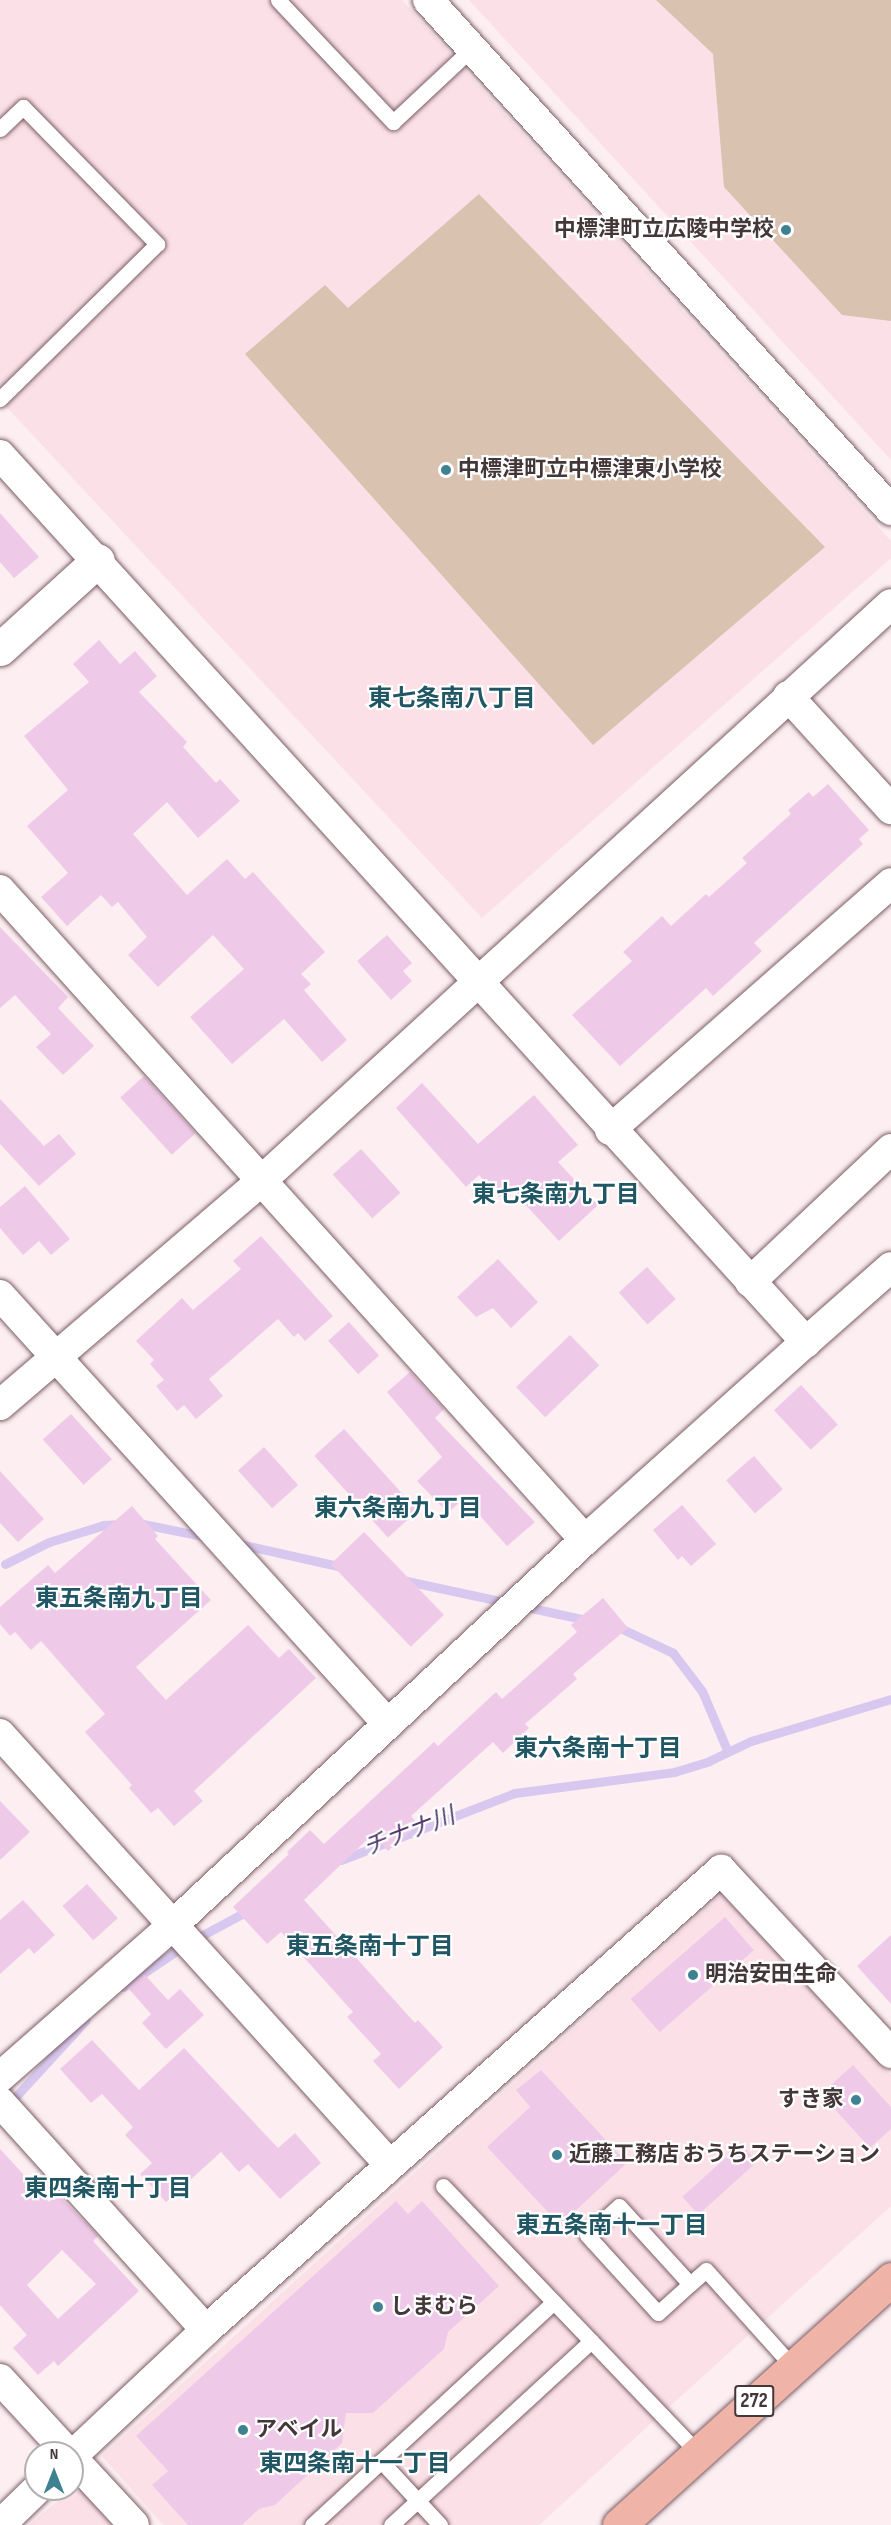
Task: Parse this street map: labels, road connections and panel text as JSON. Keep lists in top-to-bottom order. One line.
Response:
{"streets":{"highway":["272"]},"districts":["東七条南八丁目","東七条南九丁目","東六条南九丁目","東五条南九丁目","東六条南十丁目","東五条南十丁目","東四条南十丁目","東五条南十一丁目","東四条南十一丁目"],"water":["チナナ川"],"places":["中標津町立広陵中学校","中標津町立中標津東小学校","明治安田生命","すき家","近藤工務店 おうちステーション","しまむら","アベイル"],"north":"top"}
